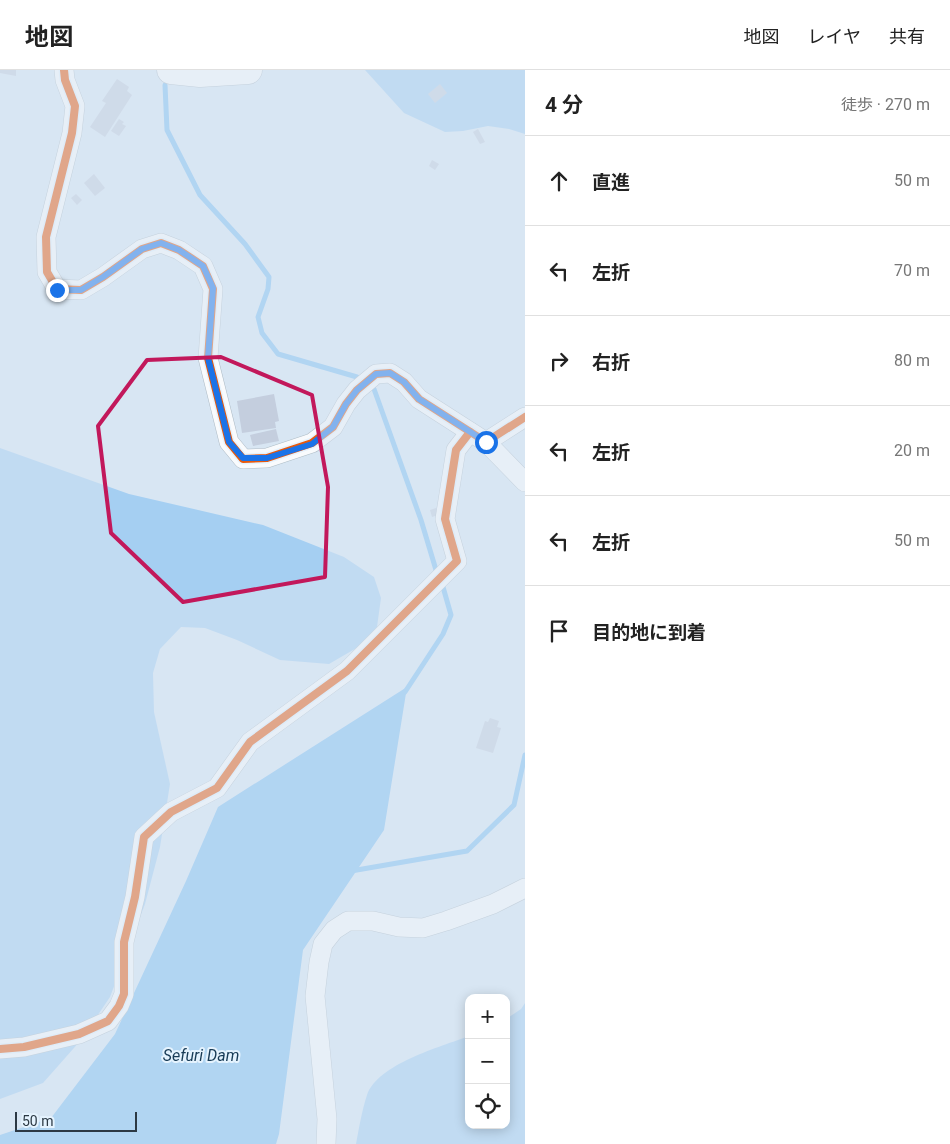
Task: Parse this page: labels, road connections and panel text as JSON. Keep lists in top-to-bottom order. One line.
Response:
{"water":["Sefuri Dam"],"scale_bar":"50 m","page":{"header":"地図","nav":["地図","レイヤ","共有"],"heading":["4 分","徒歩 · 270 m"],"list":[["直進","50 m"],["左折","70 m"],["右折","80 m"],["左折","20 m"],["左折","50 m"],"目的地に到着"],"map_buttons":["+","−"],"scale":"50 m"}}
